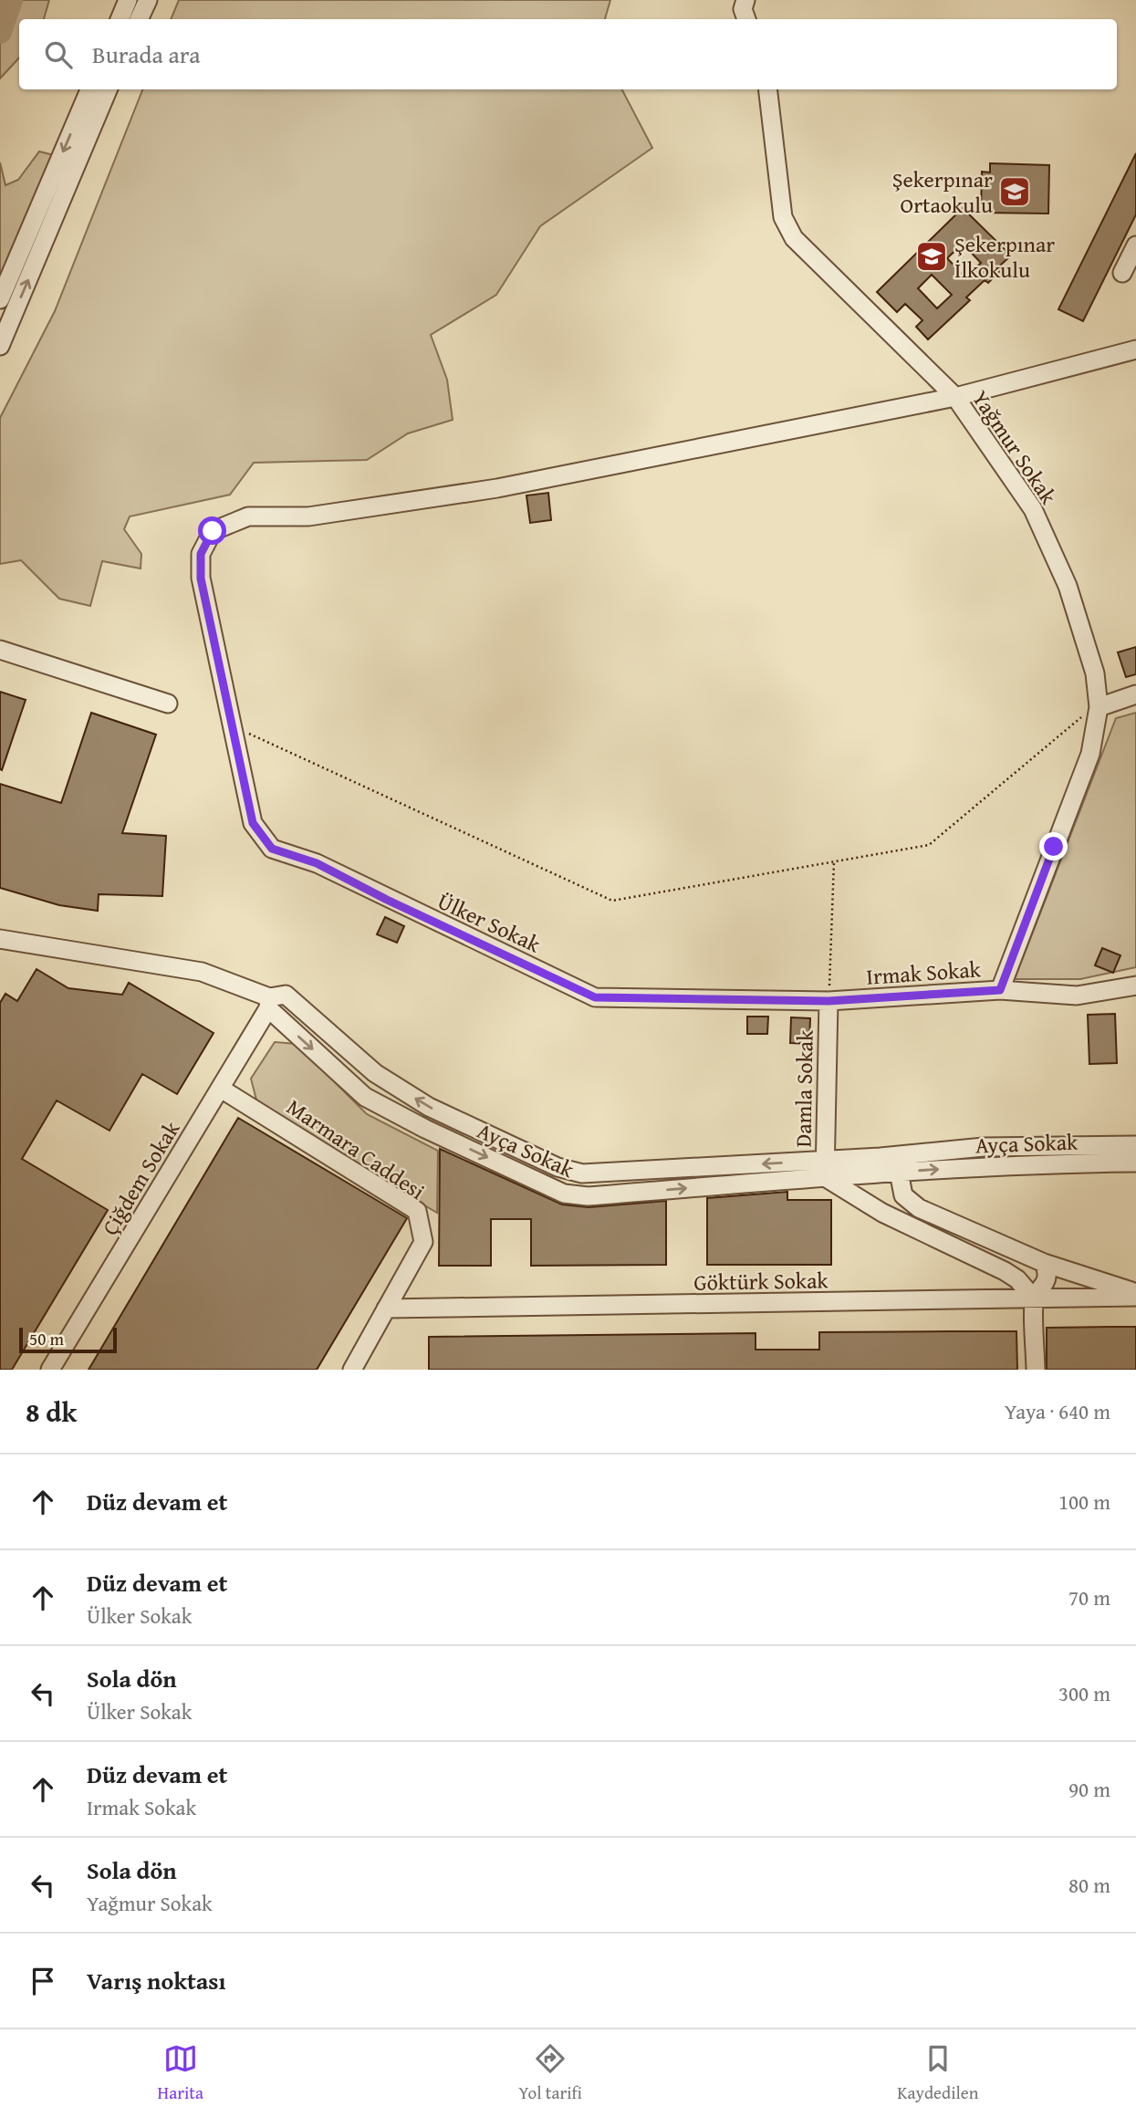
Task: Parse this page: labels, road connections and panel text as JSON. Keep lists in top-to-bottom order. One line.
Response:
{"streets":{"street":["Yağmur Sokak","Ülker Sokak","Irmak Sokak","Damla Sokak","Ayça Sokak","Marmara Caddesi","Çiğdem Sokak","Göktürk Sokak"]},"crossings":[["Yağmur Sokak","Ülker Sokak"],["Yağmur Sokak","Irmak Sokak"],["Ülker Sokak","Irmak Sokak"],["Ülker Sokak","Damla Sokak"],["Irmak Sokak","Damla Sokak"],["Damla Sokak","Ayça Sokak"],["Ayça Sokak","Çiğdem Sokak"],["Marmara Caddesi","Çiğdem Sokak"],["Marmara Caddesi","Göktürk Sokak"]],"places":{"school or university":["Şekerpınar Ortaokulu","Şekerpınar İlkokulu"]},"scale_bar":"50 m","page":{"search":"Burada ara","scale":"50 m","heading":["8 dk","Yaya · 640 m"],"list":[["Düz devam et","100 m"],["Düz devam et","Ülker Sokak","70 m"],["Sola dön","Ülker Sokak","300 m"],["Düz devam et","Irmak Sokak","90 m"],["Sola dön","Yağmur Sokak","80 m"],"Varış noktası"],"nav":["Harita","Yol tarifi","Kaydedilen"]}}
